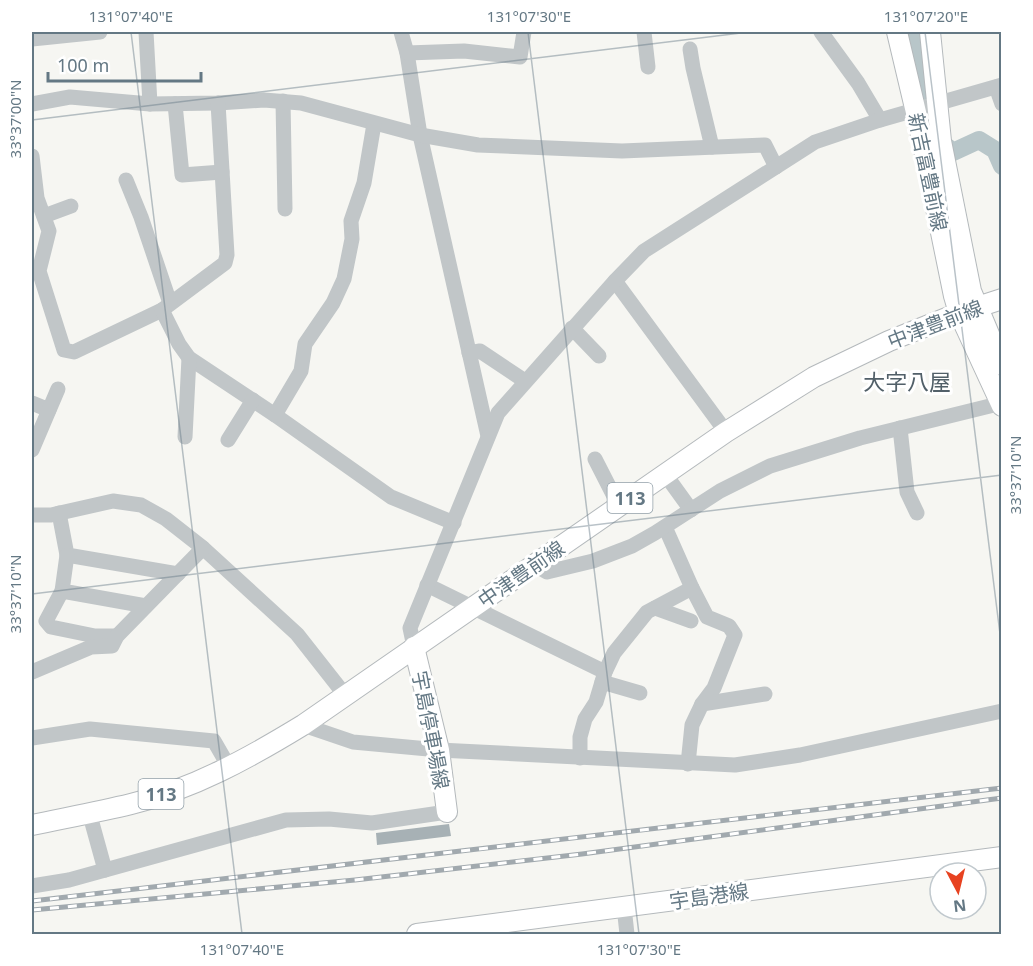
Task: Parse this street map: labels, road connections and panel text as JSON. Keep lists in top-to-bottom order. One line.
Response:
{"streets":{"main road":["新吉富豊前線","中津豊前線","113","宇島停車場線","宇島港線"]},"crossings":[["新吉富豊前線","中津豊前線"],["中津豊前線","宇島停車場線"]],"districts":["大字八屋"],"scale_bar":"100 m","north":"bottom","coordinates":["131°07'40\"E","131°07'30\"E","131°07'20\"E","33°37'00\"N","33°37'10\"N"]}
